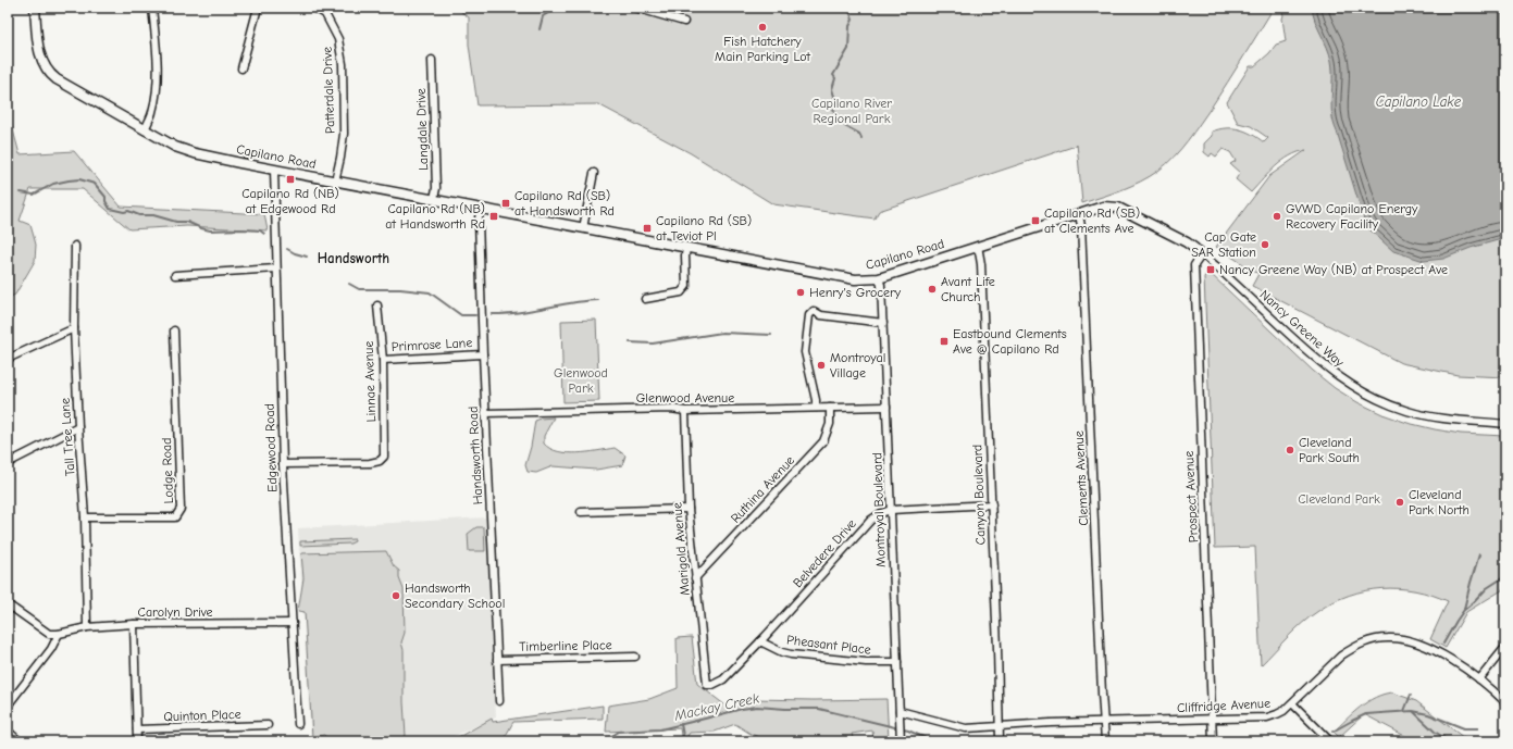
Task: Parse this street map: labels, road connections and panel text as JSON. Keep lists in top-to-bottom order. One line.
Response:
{"streets":{"main road":["Capilano Road"],"street":["Patterdale Drive","Langdale Drive","Nancy Greene Way","Primrose Lane","Linnae Avenue","Glenwood Avenue","Tall Tree Lane","Edgewood Road","Handsworth Road","Lodge Road","Clements Avenue","Ruthina Avenue","Canyon Boulevard","Prospect Avenue","Montroyal Boulevard","Marigold Avenue","Belvedere Drive","Carolyn Drive","Pheasant Place","Timberline Place","Cliffridge Avenue","Quinton Place"]},"crossings":[["Patterdale Drive","Capilano Road"],["Langdale Drive","Capilano Road"],["Capilano Road","Nancy Greene Way"],["Capilano Road","Edgewood Road"],["Capilano Road","Handsworth Road"],["Capilano Road","Clements Avenue"],["Capilano Road","Canyon Boulevard"],["Capilano Road","Prospect Avenue"],["Capilano Road","Montroyal Boulevard"],["Nancy Greene Way","Prospect Avenue"],["Primrose Lane","Linnae Avenue"],["Primrose Lane","Handsworth Road"],["Linnae Avenue","Edgewood Road"],["Glenwood Avenue","Handsworth Road"],["Glenwood Avenue","Ruthina Avenue"],["Glenwood Avenue","Montroyal Boulevard"],["Glenwood Avenue","Marigold Avenue"],["Tall Tree Lane","Lodge Road"],["Tall Tree Lane","Carolyn Drive"],["Edgewood Road","Carolyn Drive"],["Handsworth Road","Timberline Place"],["Clements Avenue","Cliffridge Avenue"],["Ruthina Avenue","Marigold Avenue"],["Canyon Boulevard","Belvedere Drive"],["Canyon Boulevard","Cliffridge Avenue"],["Prospect Avenue","Cliffridge Avenue"],["Montroyal Boulevard","Belvedere Drive"],["Montroyal Boulevard","Pheasant Place"],["Montroyal Boulevard","Cliffridge Avenue"],["Marigold Avenue","Belvedere Drive"],["Belvedere Drive","Pheasant Place"]],"districts":["Handsworth"],"water":["Capilano Lake","Mackay Creek"],"parks":["Capilano River Regional Park","Glenwood Park","Cleveland Park"],"places":{"other":["Fish Hatchery Main Parking Lot","GVWD Capilano Energy Recovery Facility","Cap Gate SAR Station","Avant Life Church","Henry's Grocery","Montroyal Village","Cleveland Park South","Cleveland Park North","Handsworth Secondary School"],"transit":["Capilano Rd (NB) at Edgewood Rd","Capilano Rd (SB) at Handsworth Rd","Capilano Rd (NB) at Handsworth Rd","Capilano Rd (SB) at Clements Ave","Capilano Rd (SB) at Teviot Pl","Nancy Greene Way (NB) at Prospect Ave","Eastbound Clements Ave @ Capilano Rd"]}}
